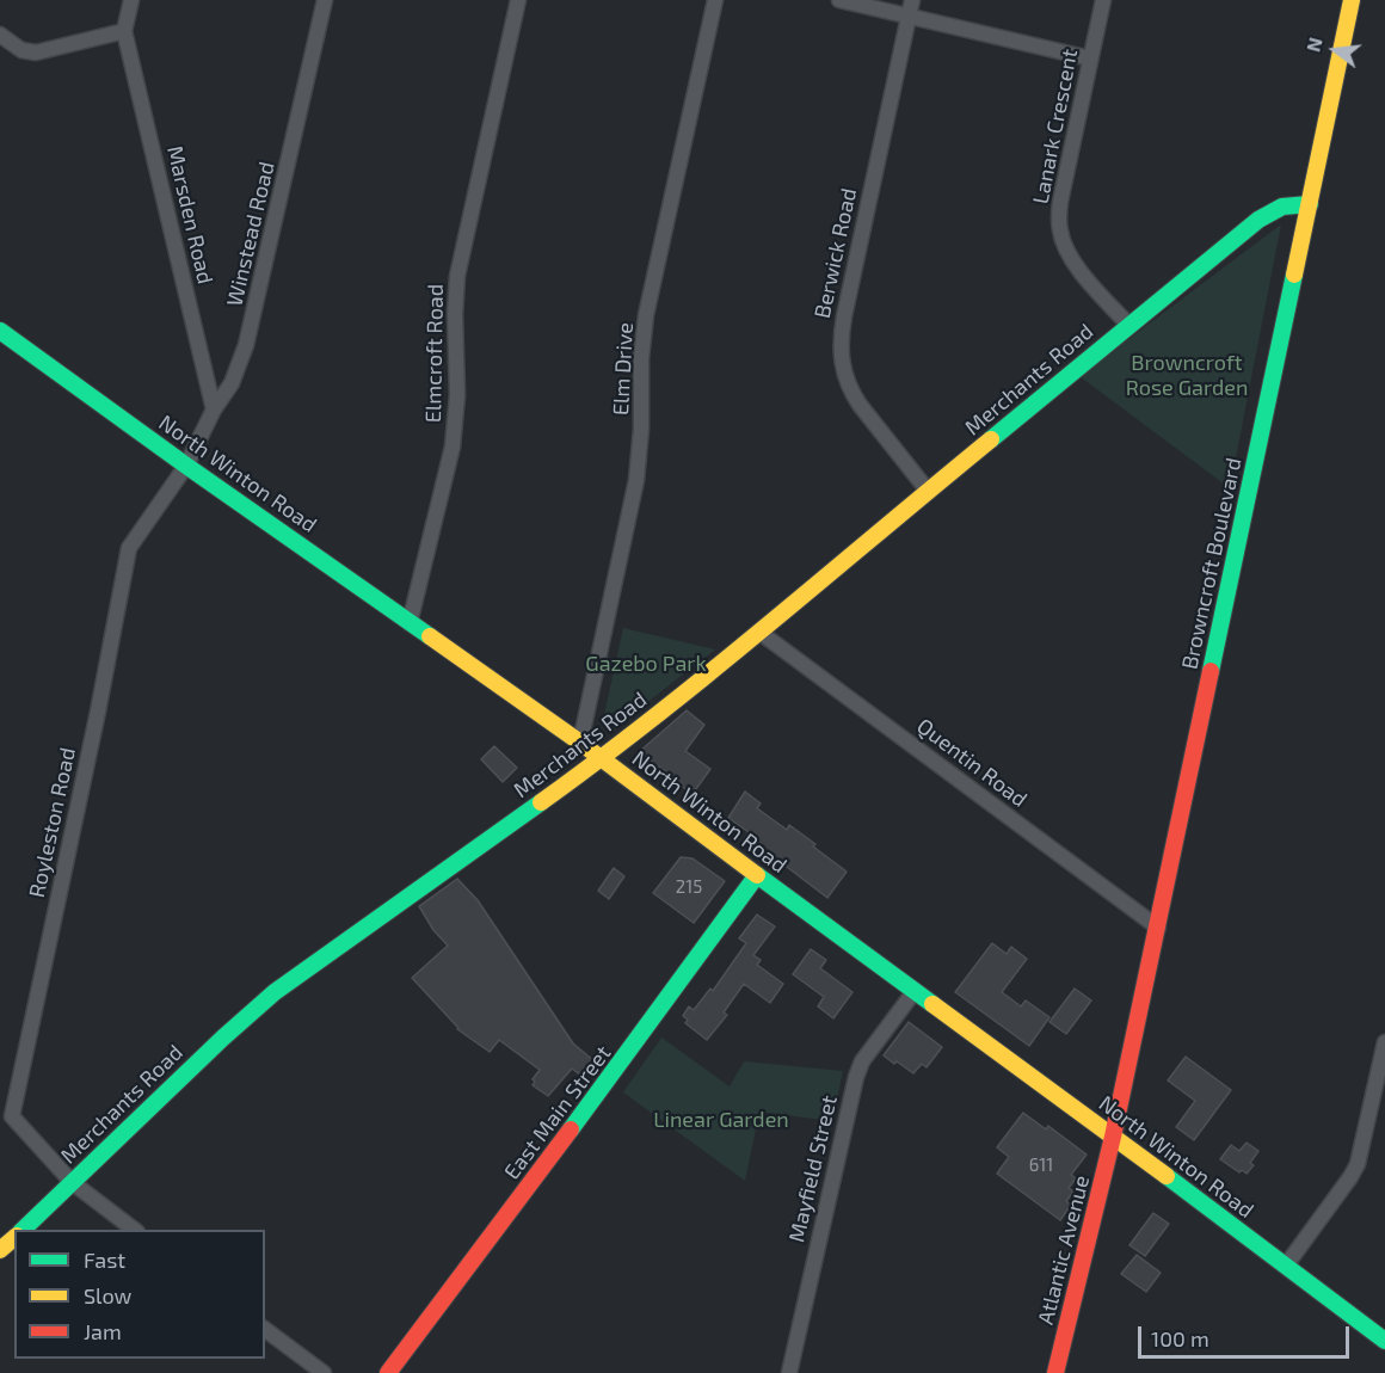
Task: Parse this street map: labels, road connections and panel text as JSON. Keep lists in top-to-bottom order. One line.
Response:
{"streets":{"main road":["Merchants Road","North Winton Road","Browncroft Boulevard","East Main Street","Atlantic Avenue"],"street":["Lanark Crescent","Marsden Road","Winstead Road","Berwick Road","Elmcroft Road","Elm Drive","Quentin Road","Royleston Road","Mayfield Street"]},"crossings":[["Lanark Crescent","Merchants Road"],["Marsden Road","Winstead Road"],["Winstead Road","North Winton Road"],["Winstead Road","Royleston Road"],["Berwick Road","Merchants Road"],["Elmcroft Road","North Winton Road"],["Elm Drive","North Winton Road"],["Merchants Road","North Winton Road"],["Merchants Road","Browncroft Boulevard"],["Merchants Road","Quentin Road"],["Merchants Road","Royleston Road"],["North Winton Road","Browncroft Boulevard"],["North Winton Road","Royleston Road"],["North Winton Road","East Main Street"],["North Winton Road","Mayfield Street"],["North Winton Road","Atlantic Avenue"],["Browncroft Boulevard","Quentin Road"],["Browncroft Boulevard","Atlantic Avenue"]],"parks":["Browncroft Rose Garden","Gazebo Park","Linear Garden"],"house_numbers":["215","611"],"legend":["Fast","Slow","Jam"],"scale_bar":"100 m","north":"left"}
